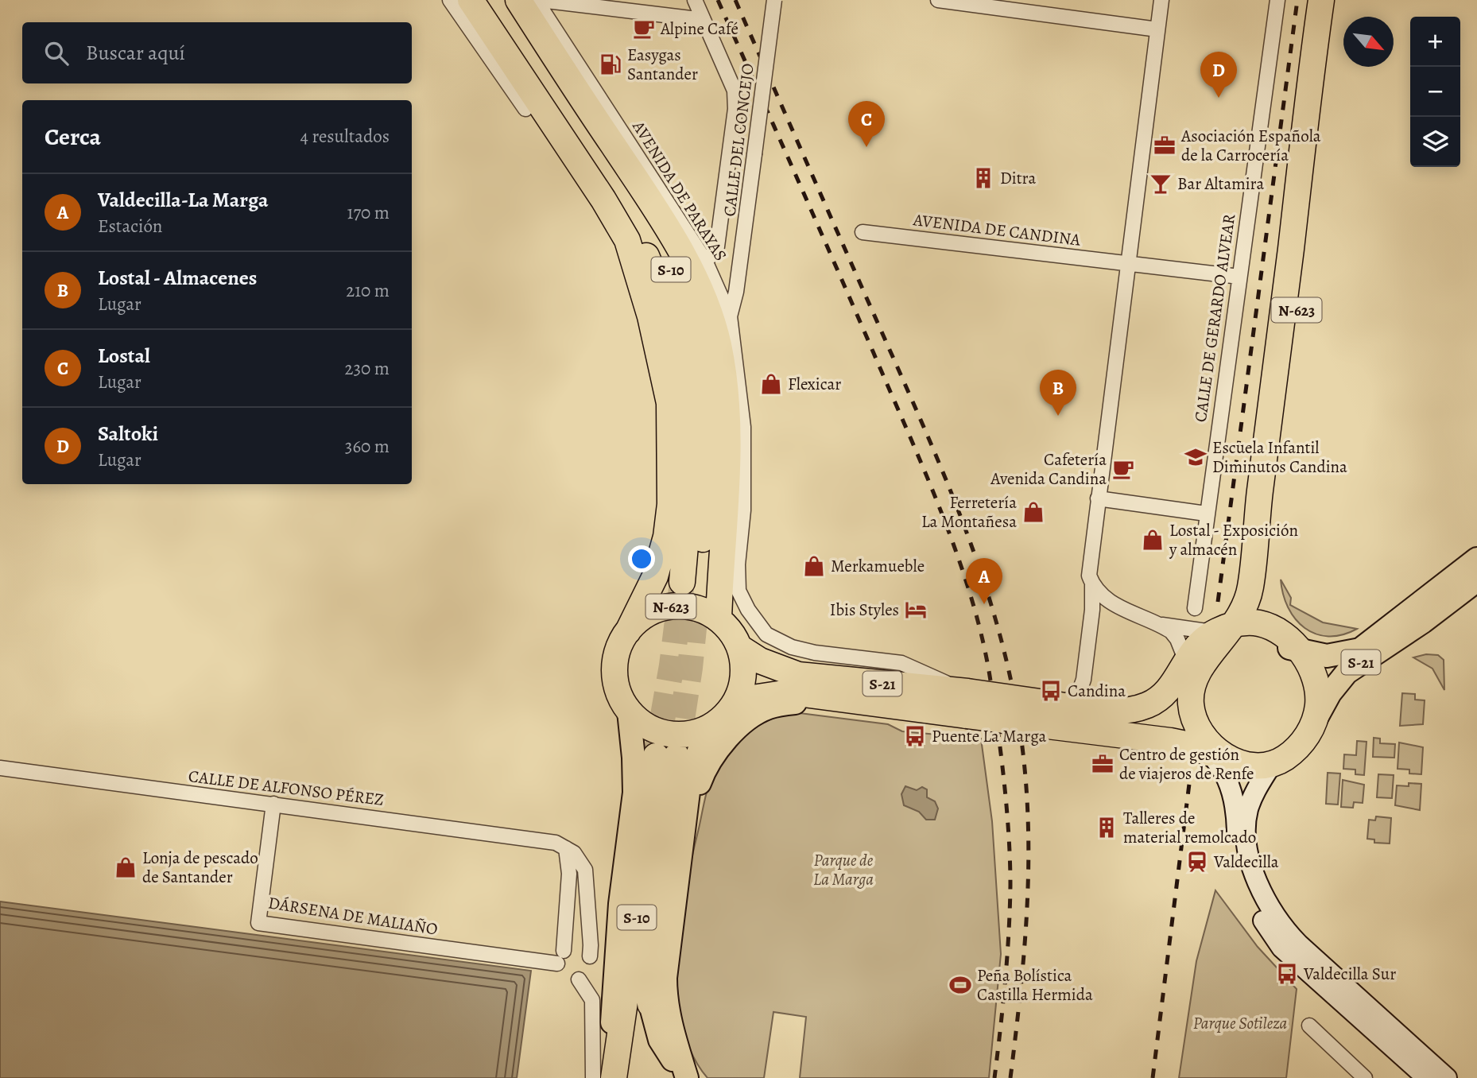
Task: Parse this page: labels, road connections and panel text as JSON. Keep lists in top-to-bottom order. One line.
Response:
{"streets":{"highway":["S-10","N-623","S-21"],"street":["CALLE DEL CONCEJO","AVENIDA DE PARAYAS","AVENIDA DE CANDINA","CALLE DE GERARDO ALVEAR","CALLE DE ALFONSO PÉREZ","DÁRSENA DE MALIAÑO"]},"crossings":[["CALLE DEL CONCEJO","AVENIDA DE PARAYAS"],["AVENIDA DE PARAYAS","S-21"],["AVENIDA DE CANDINA","CALLE DE GERARDO ALVEAR"],["N-623","S-21"],["CALLE DE ALFONSO PÉREZ","DÁRSENA DE MALIAÑO"]],"parks":["Parque de La Marga","Parque Sotileza"],"places":{"cafe":["Alpine Café","Cafetería Avenida Candina"],"fuel station":["Easygas Santander"],"office":["Asociación Española de la Carrocería","Centro de gestión de viajeros de Renfe"],"building":["Ditra","Talleres de material remolcado"],"bar":["Bar Altamira"],"shop":["Flexicar","Ferretería La Montañesa","Lostal - Exposición y almacén","Merkamueble","Lonja de pescado de Santander"],"school or university":["Escuela Infantil Diminutos Candina"],"hotel":["Ibis Styles"],"bus stop":["Candina","Puente La Marga","Valdecilla Sur"],"station":["Valdecilla"],"sports":["Peña Bolística Castilla Hermida"]},"north":"bottom right","page":{"map_buttons":["+","−"],"search":"Buscar aquí","pins":["D","C","B","A"],"heading":["Cerca","4 resultados"],"list":[{"mark":"A","name":"Valdecilla-La Marga","note":"Estación","value":"170 m"},{"mark":"B","name":"Lostal - Almacenes","note":"Lugar","value":"210 m"},{"mark":"C","name":"Lostal","note":"Lugar","value":"230 m"},{"mark":"D","name":"Saltoki","note":"Lugar","value":"360 m"}]}}
